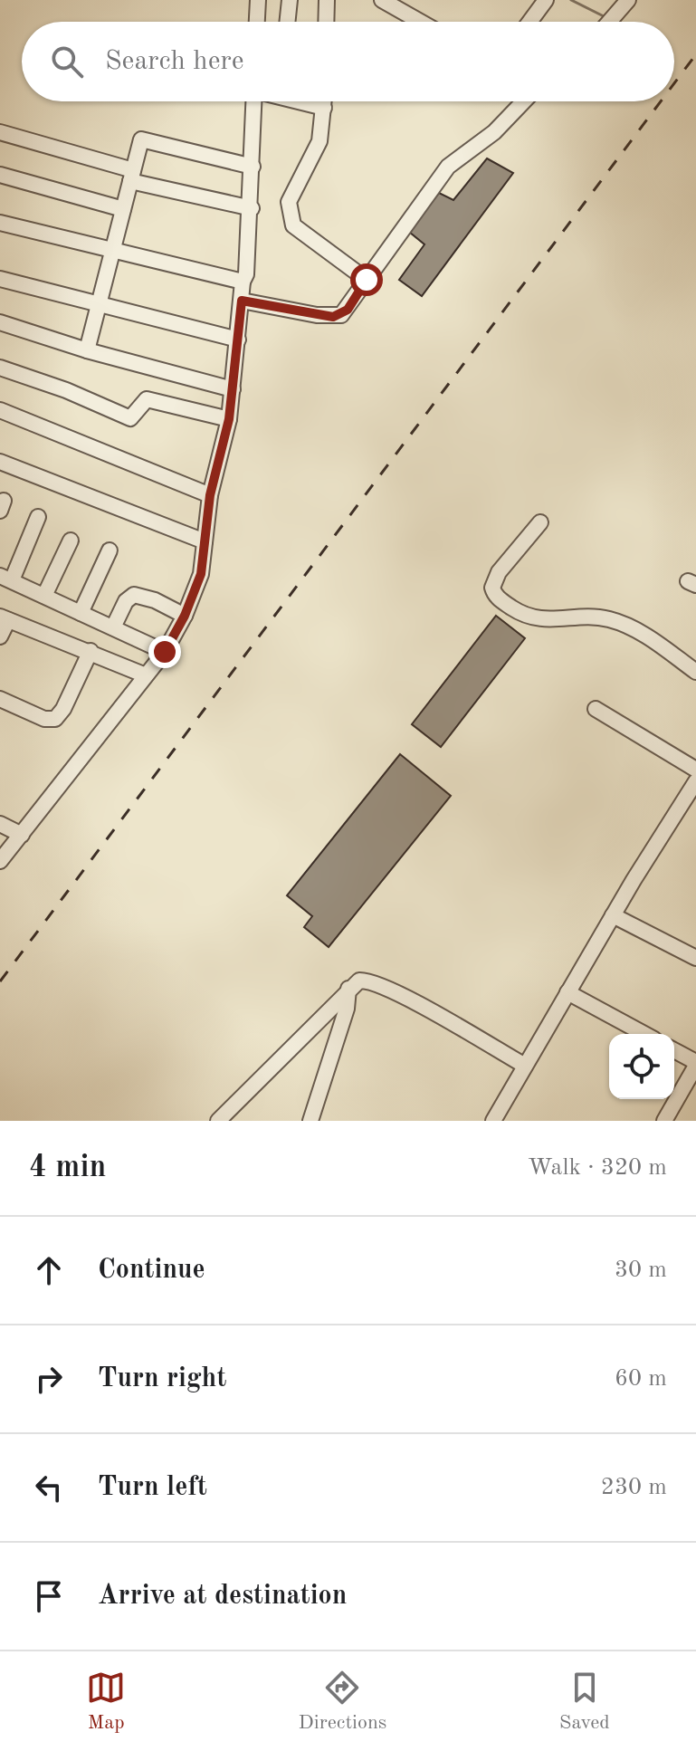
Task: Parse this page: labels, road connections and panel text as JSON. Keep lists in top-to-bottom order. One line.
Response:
{"page":{"search":"Search here","heading":["4 min","Walk · 320 m"],"list":[["Continue","30 m"],["Turn right","60 m"],["Turn left","230 m"],"Arrive at destination"],"nav":["Map","Directions","Saved"]}}
